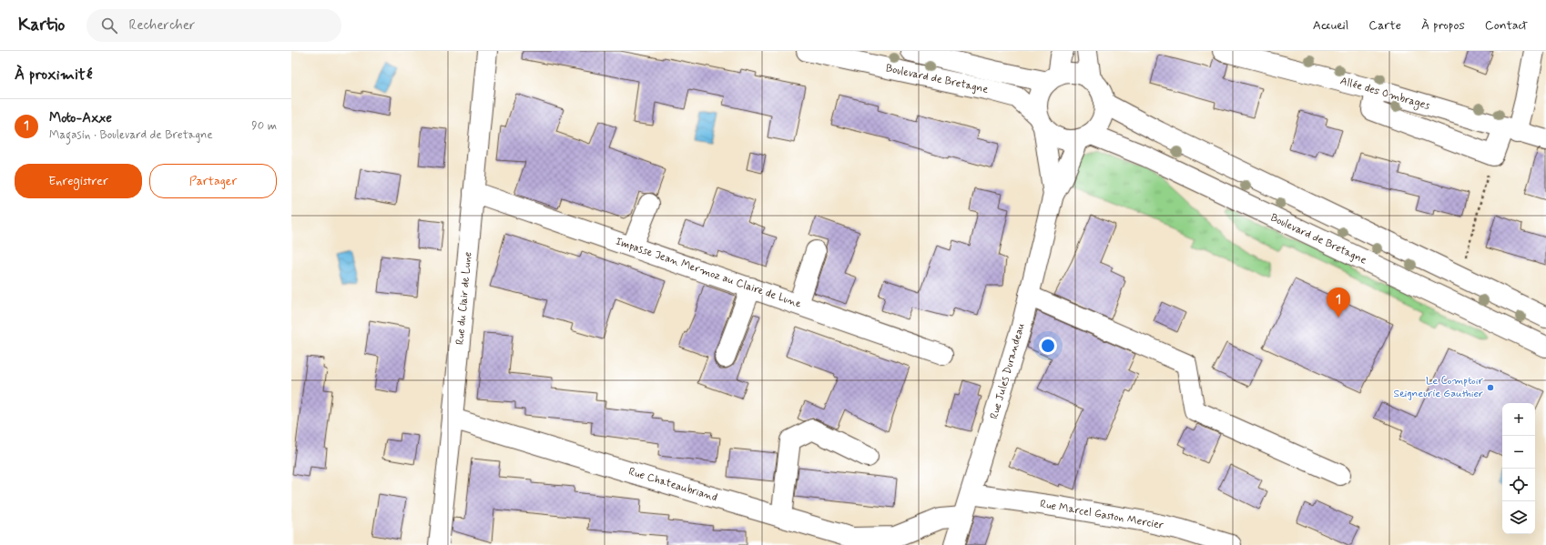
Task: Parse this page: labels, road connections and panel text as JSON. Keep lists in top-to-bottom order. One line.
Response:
{"streets":{"street":["Boulevard de Bretagne","Allée des Ombrages","Impasse Jean Mermoz au Claire de Lune","Rue du Clair de Lune","Rue Jules Durandeau","Rue Chateaubriand","Rue Marcel Gaston Mercier"]},"crossings":[["Boulevard de Bretagne","Rue Jules Durandeau"],["Impasse Jean Mermoz au Claire de Lune","Rue du Clair de Lune"],["Rue du Clair de Lune","Rue Chateaubriand"],["Rue Jules Durandeau","Rue Chateaubriand"],["Rue Jules Durandeau","Rue Marcel Gaston Mercier"]],"places":["Le Comptoir Seigneurie Gauthier"],"page":{"header":"Kartio","search":"Rechercher","nav":["Accueil","Carte","À propos","Contact"],"heading":"À proximité","list":[{"mark":"1","name":"Moto-Axxe","note":"Magasin · Boulevard de Bretagne","value":"90 m"}],"buttons":["Enregistrer","Partager"],"pins":"1","map_buttons":["+","−"]}}
